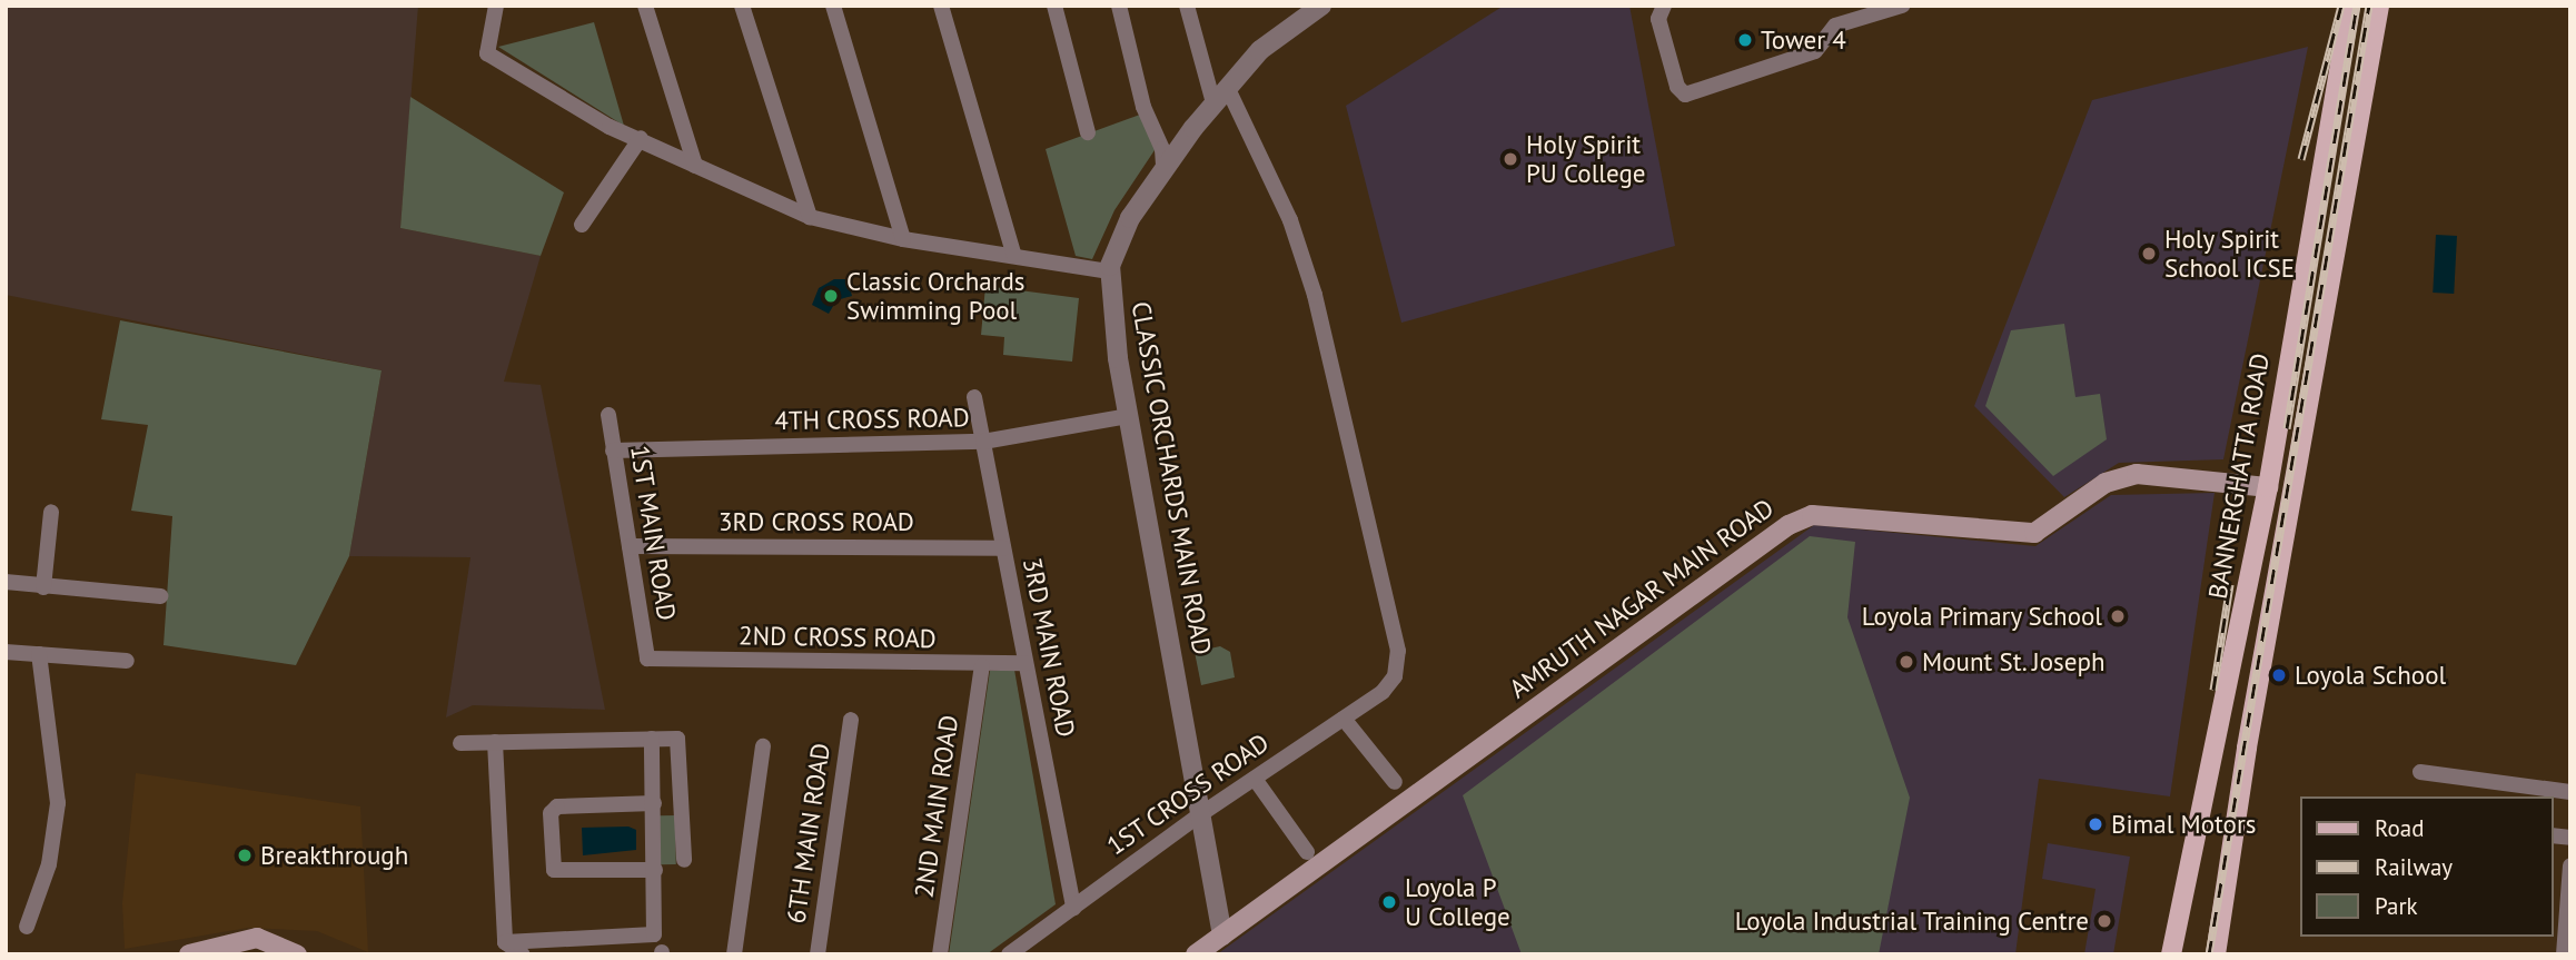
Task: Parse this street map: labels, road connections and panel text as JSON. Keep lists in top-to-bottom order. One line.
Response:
{"streets":{"main road":["BANNERGHATTA ROAD","AMRUTH NAGAR MAIN ROAD"],"street":["4TH CROSS ROAD","CLASSIC ORCHARDS MAIN ROAD","3RD CROSS ROAD","1ST MAIN ROAD","2ND CROSS ROAD","3RD MAIN ROAD","1ST CROSS ROAD","2ND MAIN ROAD","6TH MAIN ROAD"]},"crossings":[["4TH CROSS ROAD","CLASSIC ORCHARDS MAIN ROAD"],["4TH CROSS ROAD","1ST MAIN ROAD"],["4TH CROSS ROAD","3RD MAIN ROAD"],["BANNERGHATTA ROAD","AMRUTH NAGAR MAIN ROAD"],["CLASSIC ORCHARDS MAIN ROAD","AMRUTH NAGAR MAIN ROAD"],["CLASSIC ORCHARDS MAIN ROAD","1ST CROSS ROAD"],["3RD CROSS ROAD","1ST MAIN ROAD"],["3RD CROSS ROAD","3RD MAIN ROAD"],["1ST MAIN ROAD","2ND CROSS ROAD"],["2ND CROSS ROAD","3RD MAIN ROAD"],["2ND CROSS ROAD","2ND MAIN ROAD"],["3RD MAIN ROAD","1ST CROSS ROAD"]],"places":["Tower 4","Holy Spirit PU College","Holy Spirit School ICSE","Classic Orchards Swimming Pool","Loyola Primary School","Mount St. Joseph","Loyola School","Bimal Motors","Breakthrough","Loyola P U College","Loyola Industrial Training Centre"],"legend":["Road","Railway","Park"]}
